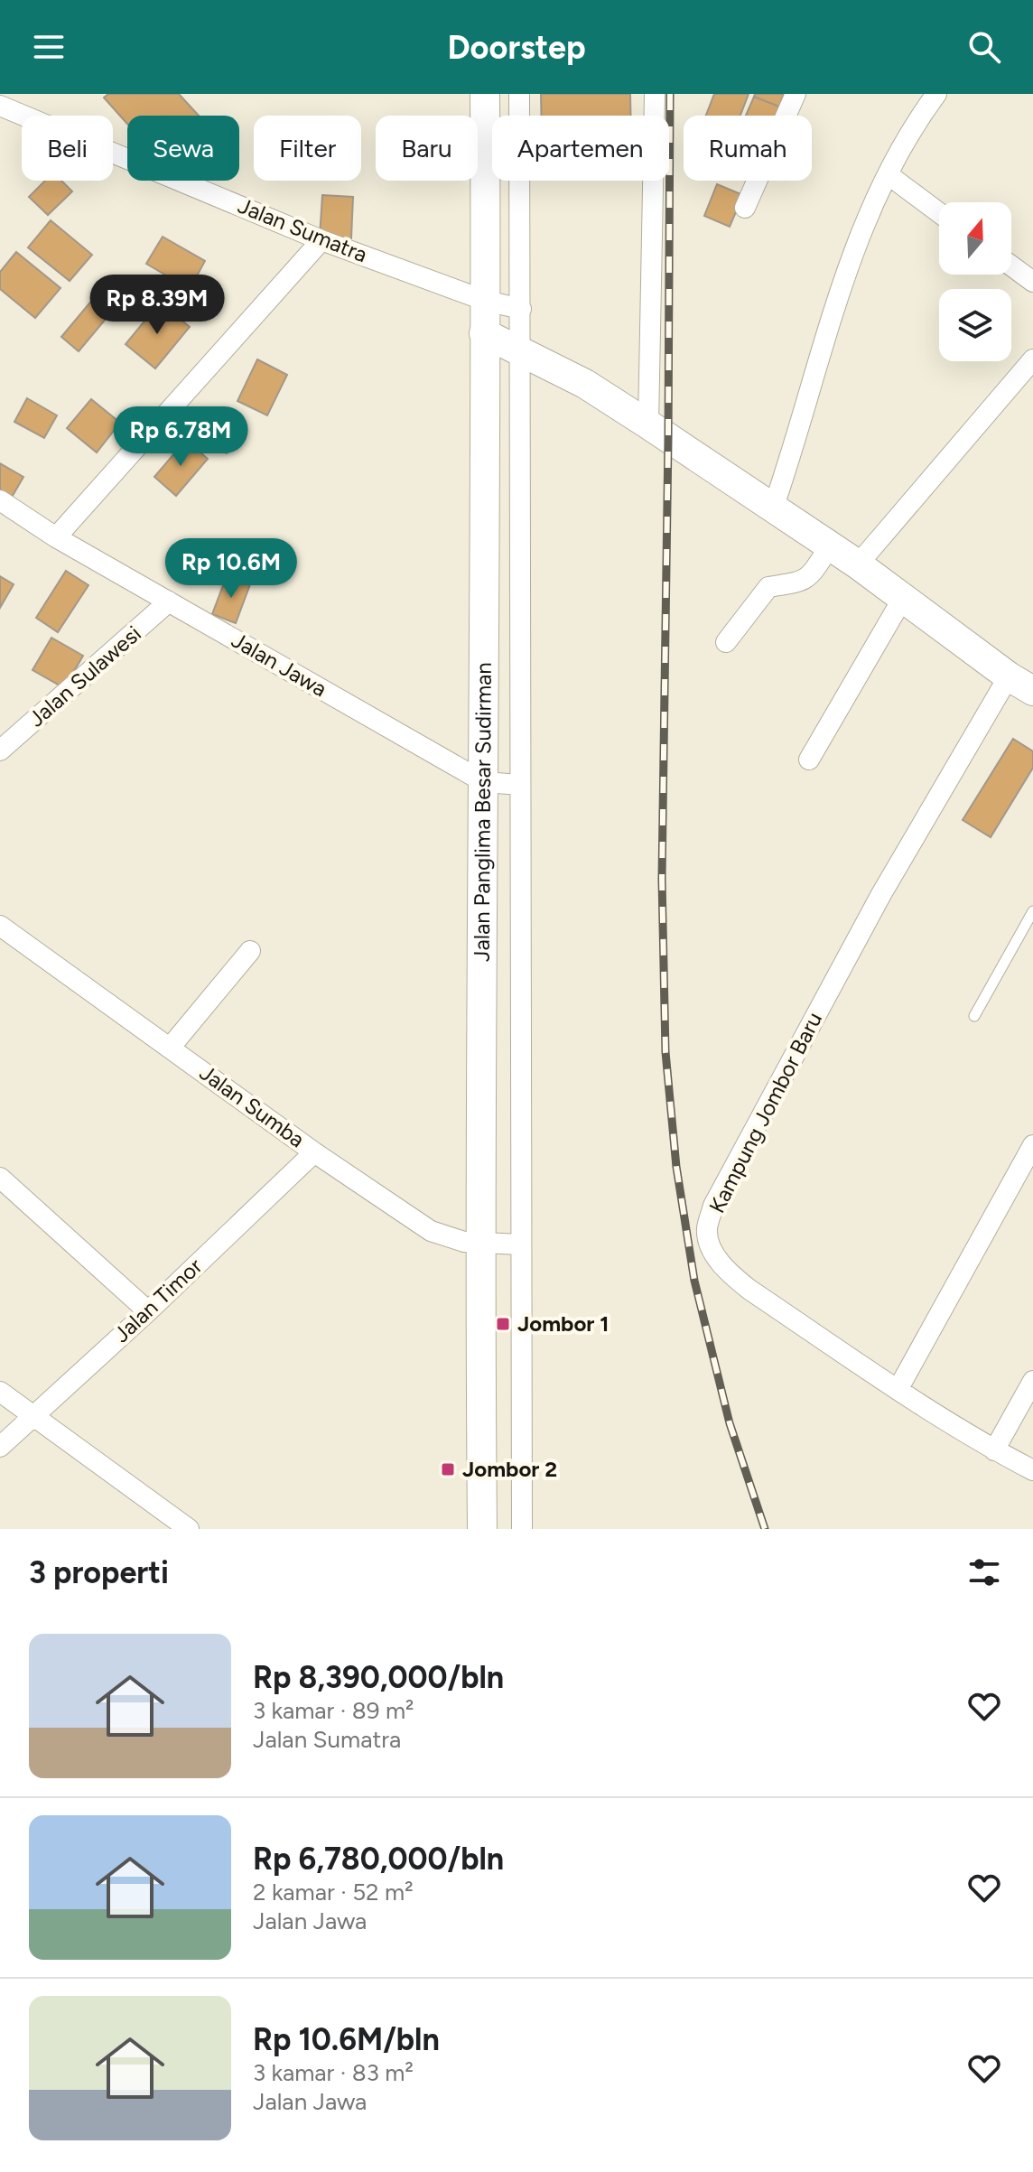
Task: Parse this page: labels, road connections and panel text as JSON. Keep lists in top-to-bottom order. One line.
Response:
{"streets":{"main road":["Jalan Panglima Besar Sudirman"],"street":["Jalan Sumatra","Jalan Jawa","Jalan Sulawesi","Jalan Sumba","Kampung Jombor Baru","Jalan Timor"]},"crossings":[["Jalan Sumatra","Jalan Panglima Besar Sudirman"],["Jalan Jawa","Jalan Sulawesi"],["Jalan Jawa","Jalan Panglima Besar Sudirman"],["Jalan Panglima Besar Sudirman","Jalan Sumba"],["Jalan Sumba","Jalan Timor"]],"places":{"transit":["Jombor 1","Jombor 2"]},"north":"top","page":{"header":"Doorstep","chip":["Beli","Sewa","Filter","Baru","Apartemen","Rumah"],"price":["Rp 8.39M","Rp 6.78M","Rp 10.6M"],"heading":"3 properti","list":[{"name":"Rp 8,390,000/bln","note":"3 kamar · 89 m² · Jalan Sumatra"},{"name":"Rp 6,780,000/bln","note":"2 kamar · 52 m² · Jalan Jawa"},{"name":"Rp 10.6M/bln","note":"3 kamar · 83 m² · Jalan Jawa"}]}}
